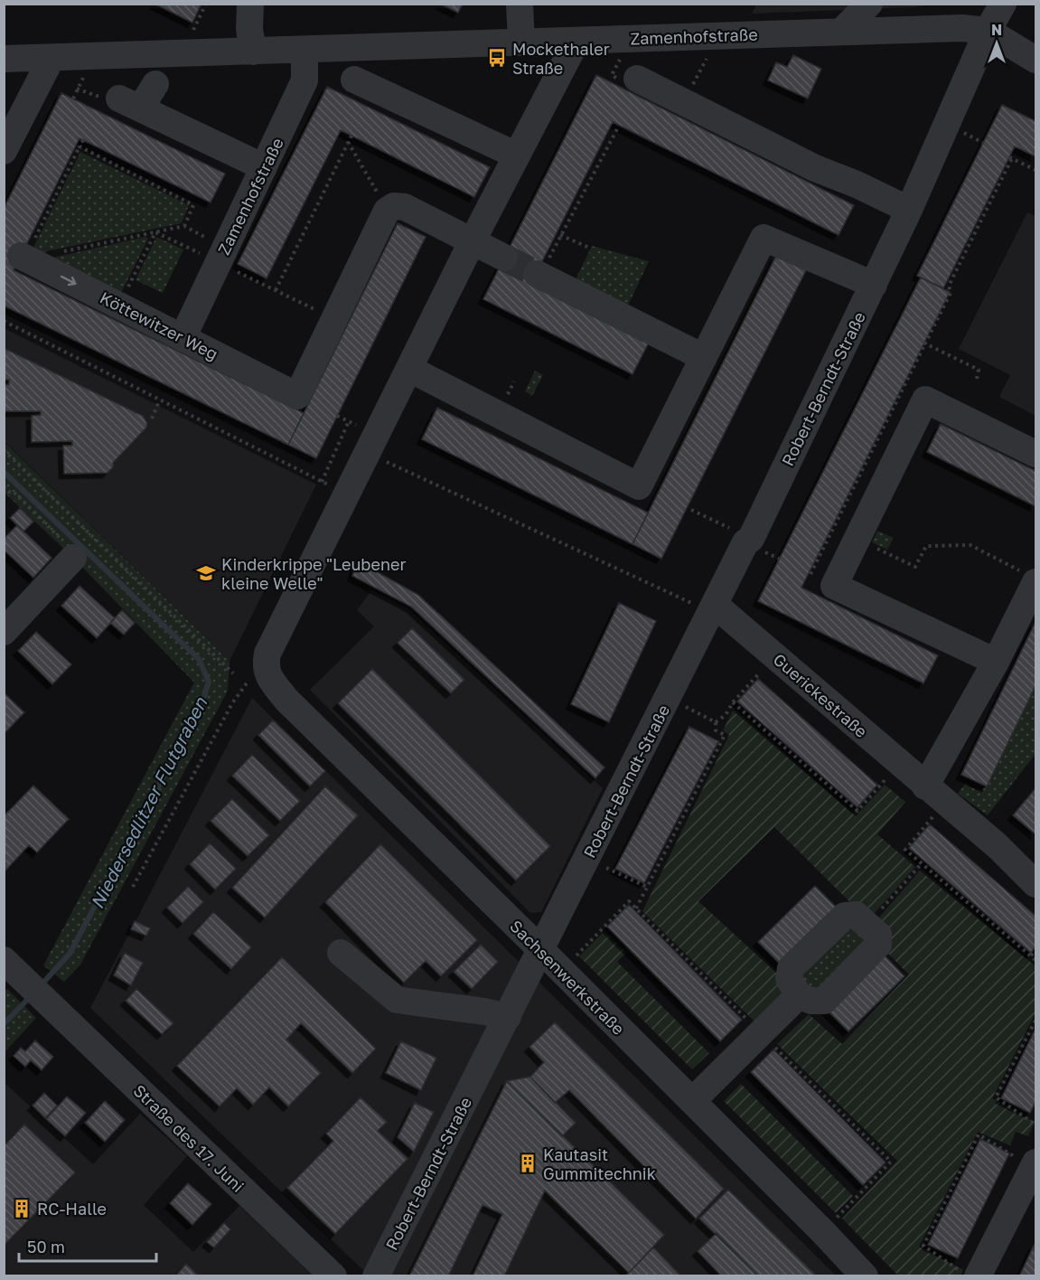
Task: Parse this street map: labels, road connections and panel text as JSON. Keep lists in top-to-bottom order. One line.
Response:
{"streets":{"street":["Zamenhofstraße","Köttewitzer Weg","Robert-Berndt-Straße","Guerickestraße","Sachsenwerkstraße","Straße des 17. Juni"]},"crossings":[["Zamenhofstraße","Köttewitzer Weg"],["Zamenhofstraße","Robert-Berndt-Straße"],["Robert-Berndt-Straße","Guerickestraße"],["Robert-Berndt-Straße","Sachsenwerkstraße"]],"water":["Niedersedlitzer Flutgraben"],"places":{"bus stop":["Mockethaler Straße"],"school or university":["Kinderkrippe \"Leubener kleine Welle\""],"building":["Kautasit Gummitechnik","RC-Halle"]},"scale_bar":"50 m","north":"top"}
